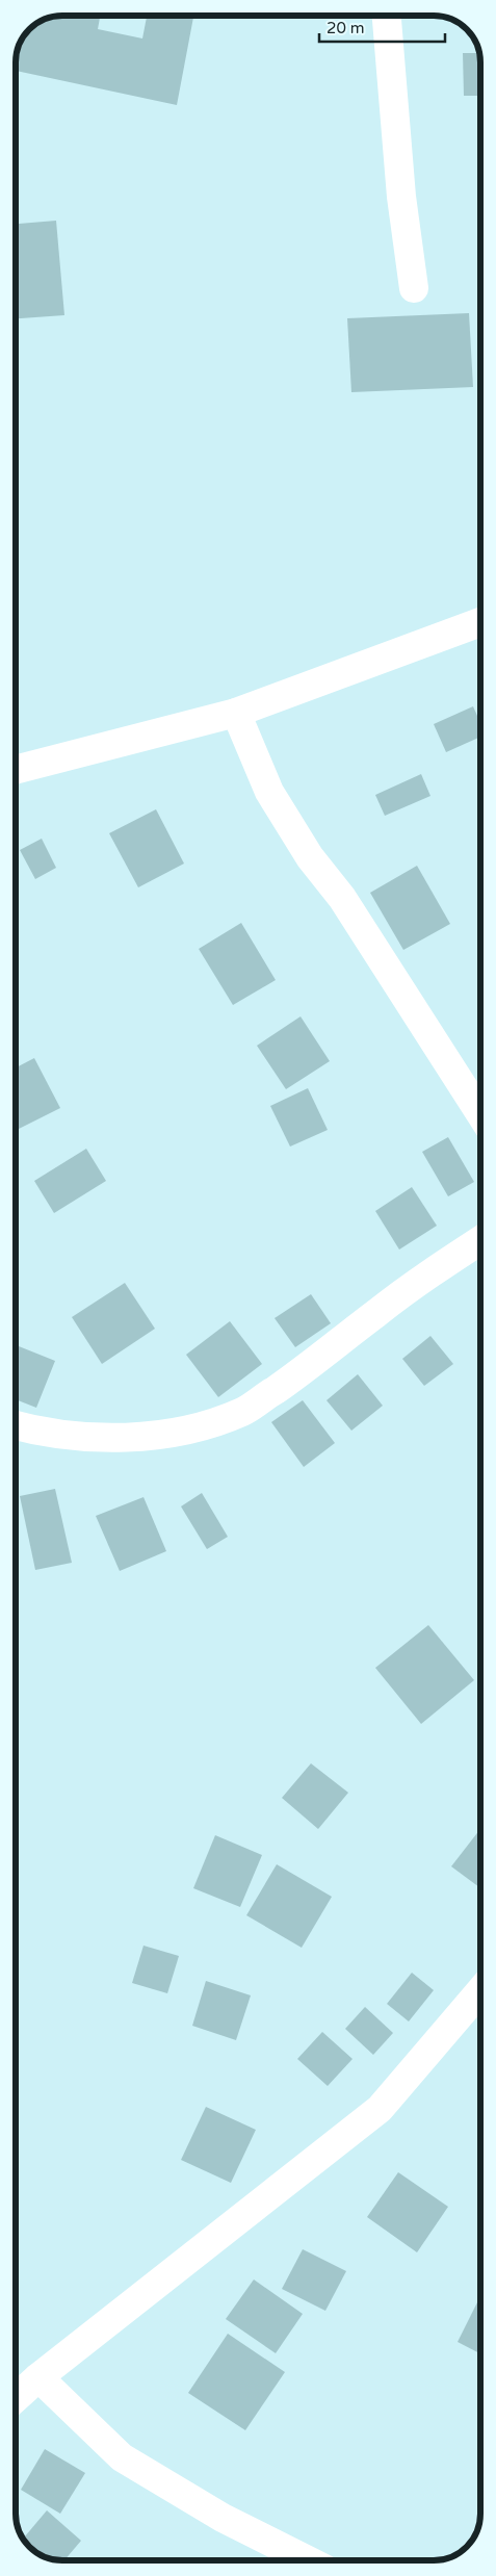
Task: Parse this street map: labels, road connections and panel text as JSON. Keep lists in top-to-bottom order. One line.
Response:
{"scale_bar":"20 m"}
